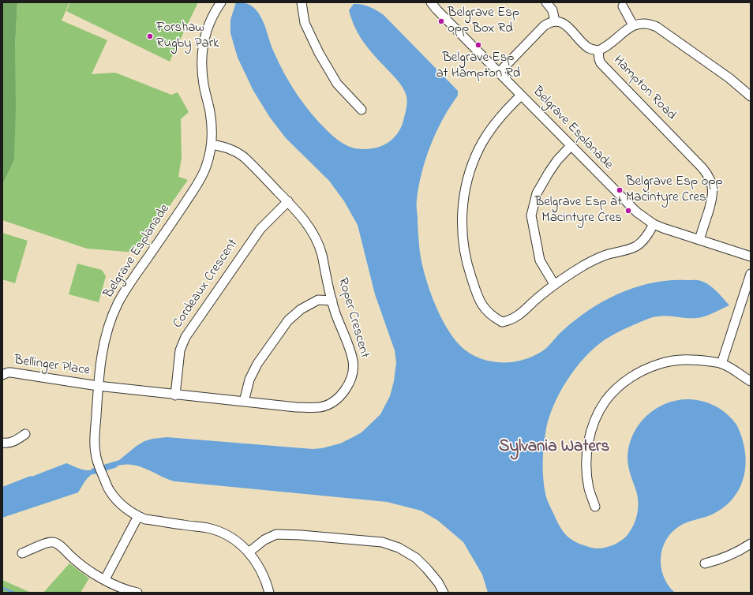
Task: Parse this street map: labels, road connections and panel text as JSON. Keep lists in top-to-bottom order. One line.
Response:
{"streets":{"street":["Hampton Road","Belgrave Esplanade","Cordeaux Crescent","Roper Crescent","Bellinger Place"]},"crossings":[["Hampton Road","Belgrave Esplanade"],["Belgrave Esplanade","Roper Crescent"],["Belgrave Esplanade","Bellinger Place"],["Cordeaux Crescent","Roper Crescent"],["Roper Crescent","Bellinger Place"]],"districts":["Sylvania Waters"],"places":["Belgrave Esp opp Box Rd","Forshaw Rugby Park","Belgrave Esp at Hampton Rd","Belgrave Esp opp Macintyre Cres","Belgrave Esp at Macintyre Cres"]}
